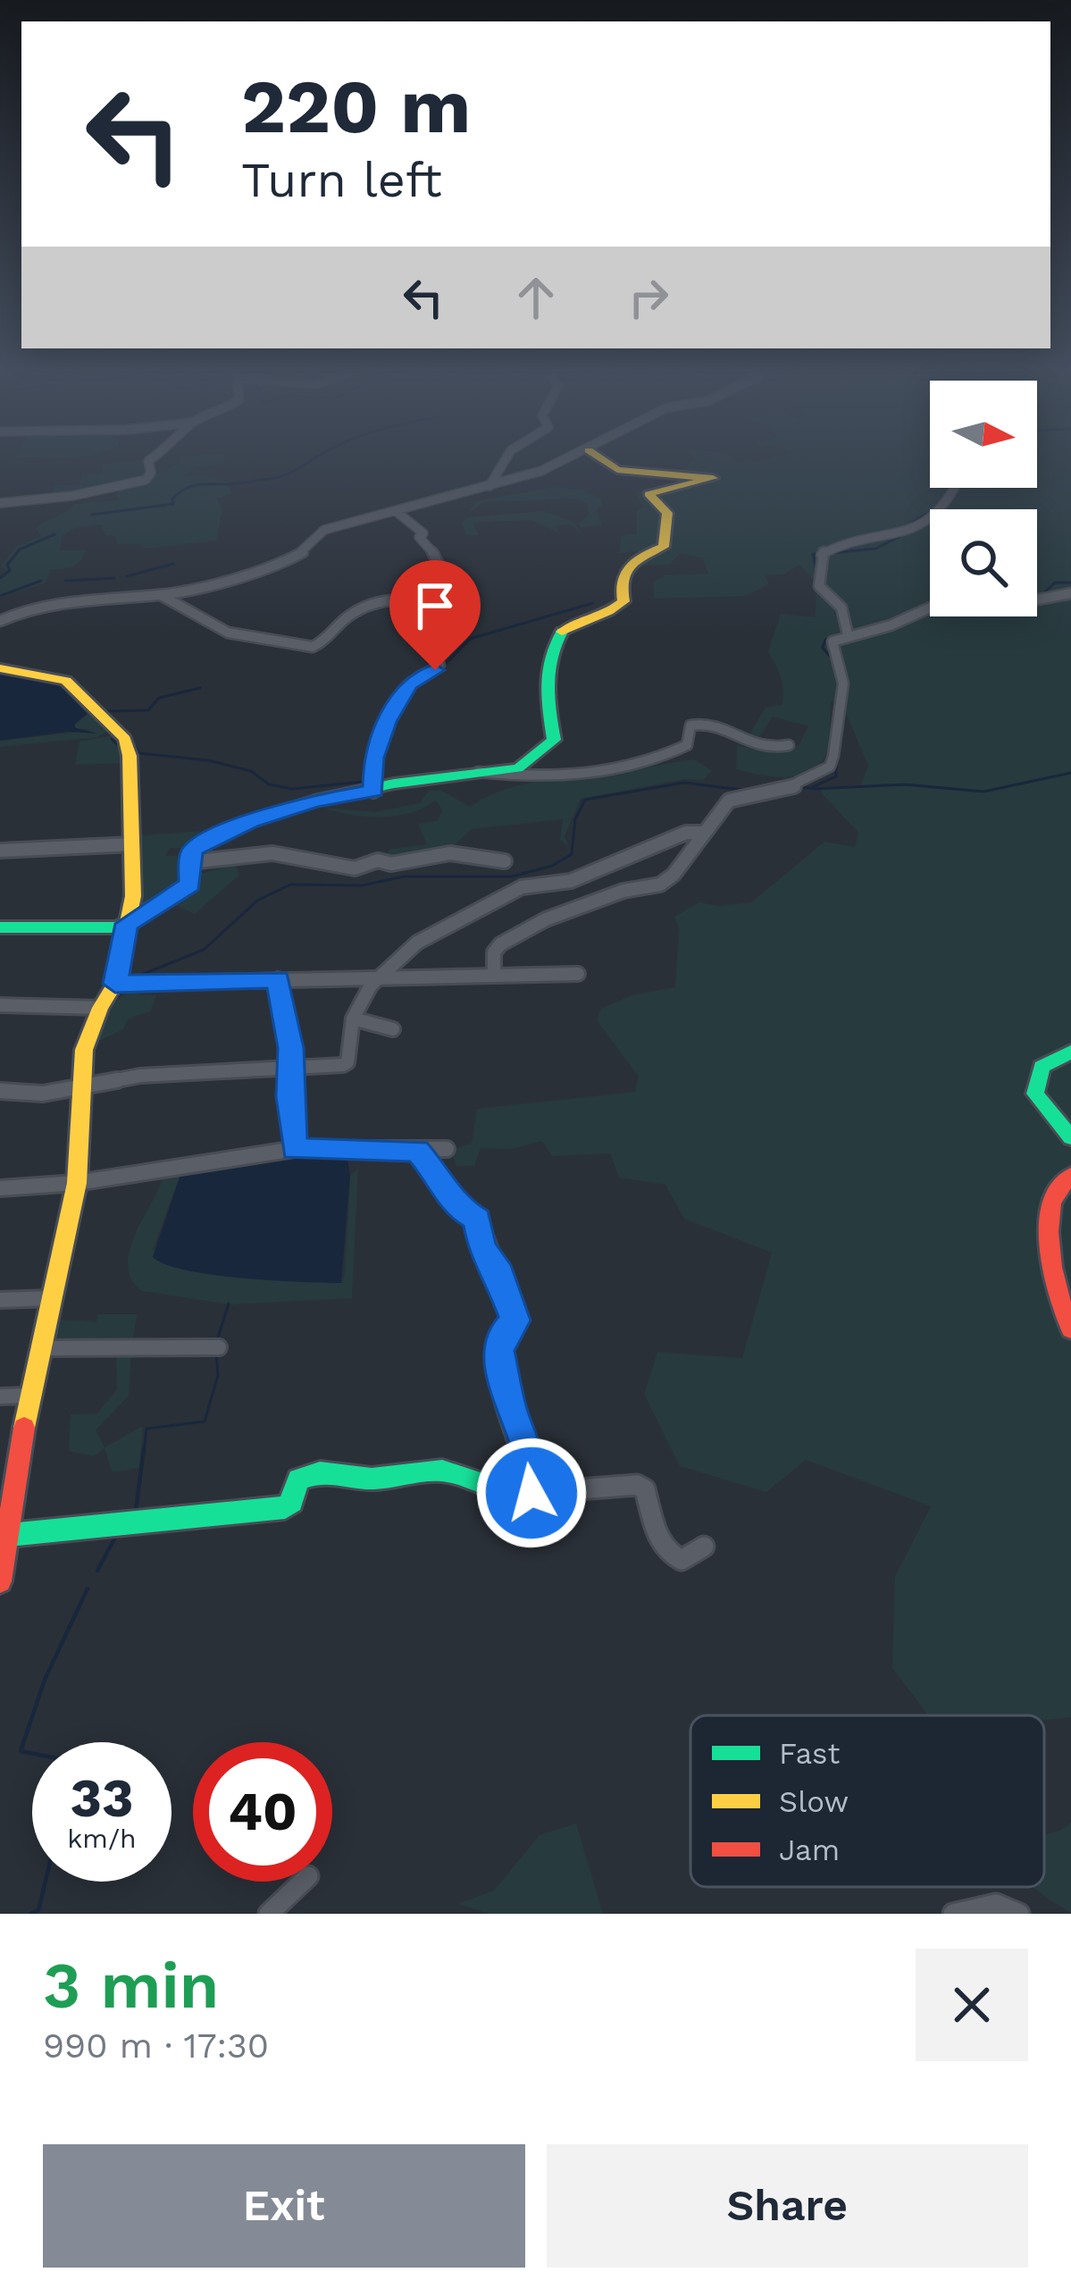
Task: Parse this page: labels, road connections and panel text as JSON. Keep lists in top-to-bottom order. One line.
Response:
{"legend":["Fast","Slow","Jam"],"north":"right","page":{"turn":["220 m","Turn left"],"speed":"33 km/h","limit":"40","heading":["3 min","990 m · 17:30"],"buttons":["Exit","Share"]}}
